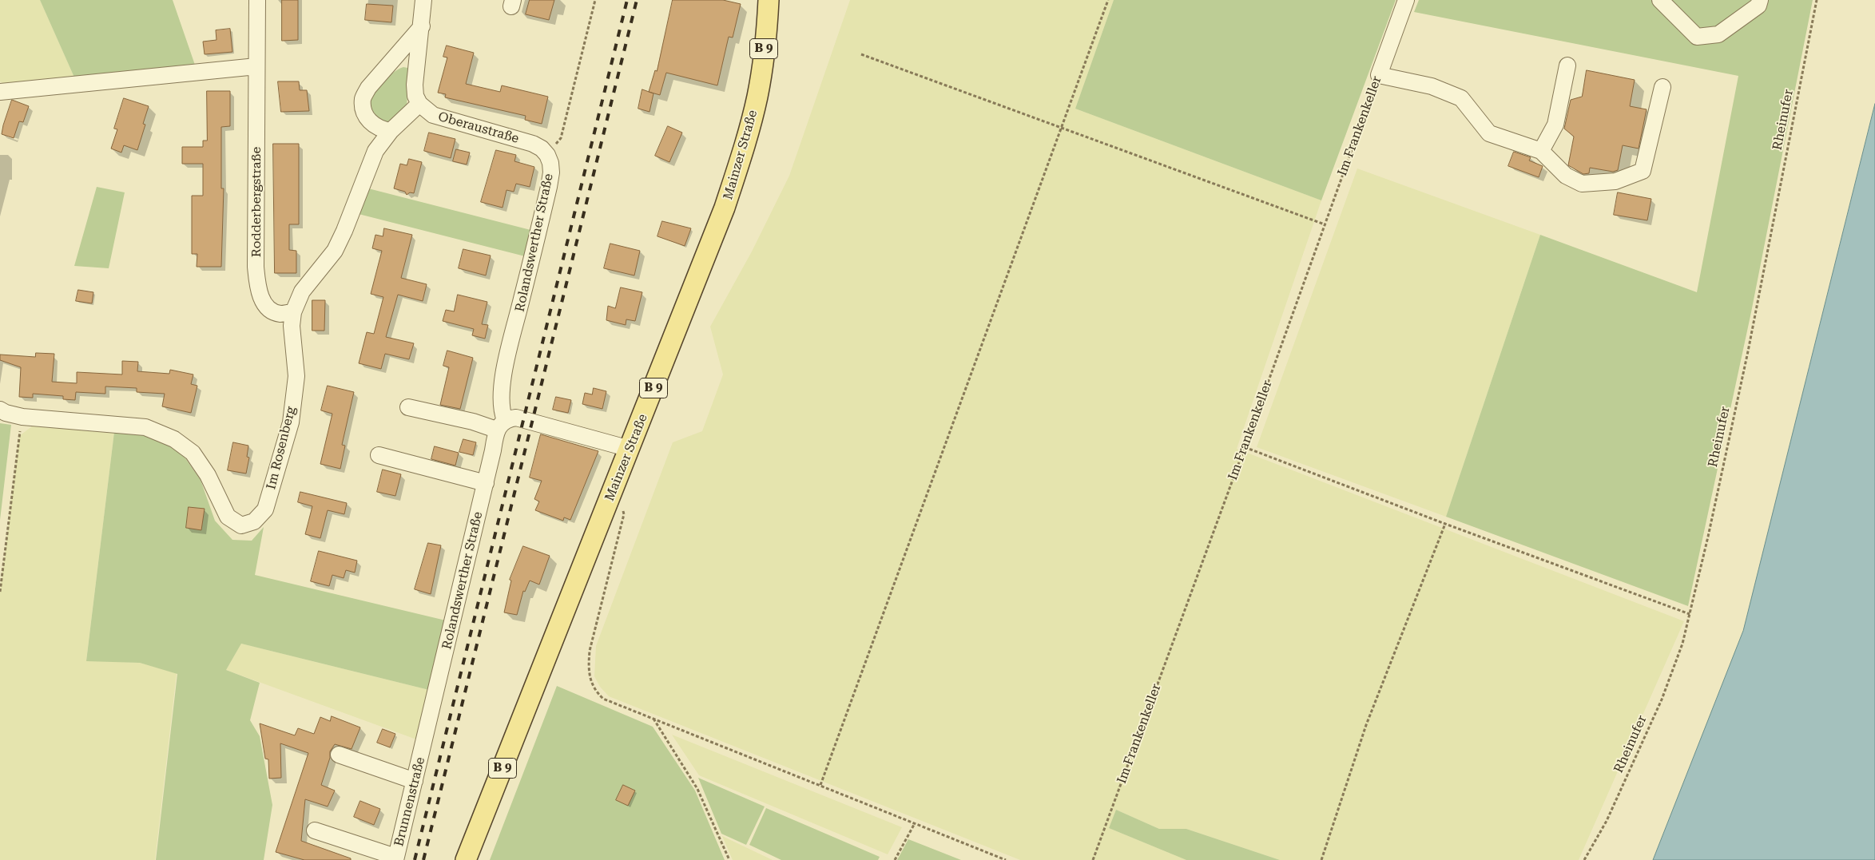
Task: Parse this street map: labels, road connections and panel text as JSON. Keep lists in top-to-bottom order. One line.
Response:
{"streets":{"main road":["B 9","Mainzer Straße"],"street":["Im Frankenkeller","Oberaustraße","Rodderbergstraße","Rolandswerther Straße","Im Rosenberg","Brunnenstraße"],"path":["Rheinufer"]},"crossings":[["Oberaustraße","Rolandswerther Straße"],["Oberaustraße","Im Rosenberg"],["Rodderbergstraße","Im Rosenberg"],["Rolandswerther Straße","Brunnenstraße"]]}
